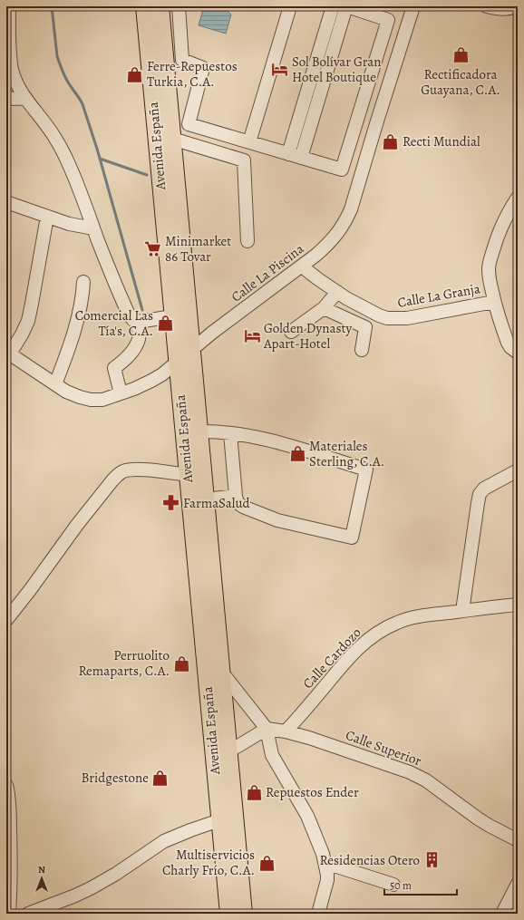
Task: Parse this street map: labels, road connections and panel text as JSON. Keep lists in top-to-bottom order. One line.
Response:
{"streets":{"main road":["Avenida España"],"street":["Calle La Piscina","Calle La Granja","Calle Cardozo","Calle Superior"]},"crossings":[["Avenida España","Calle La Piscina"],["Calle La Piscina","Calle La Granja"],["Calle Cardozo","Calle Superior"]],"places":{"shop":["Rectificadora Guayana, C.A.","Ferre-Repuestos Turkia, C.A.","Recti Mundial","Comercial Las Tía's, C.A.","Materiales Sterling, C.A.","Perruolito Remaparts, C.A.","Bridgestone","Repuestos Ender","Multiservicios Charly Frío, C.A."],"hotel":["Sol Bolívar Gran Hotel Boutique","Golden Dynasty Apart-Hotel"],"supermarket":["Minimarket 86 Tovar"],"pharmacy":["FarmaSalud"],"building":["Residencias Otero"]},"scale_bar":"50 m","north":"top"}
